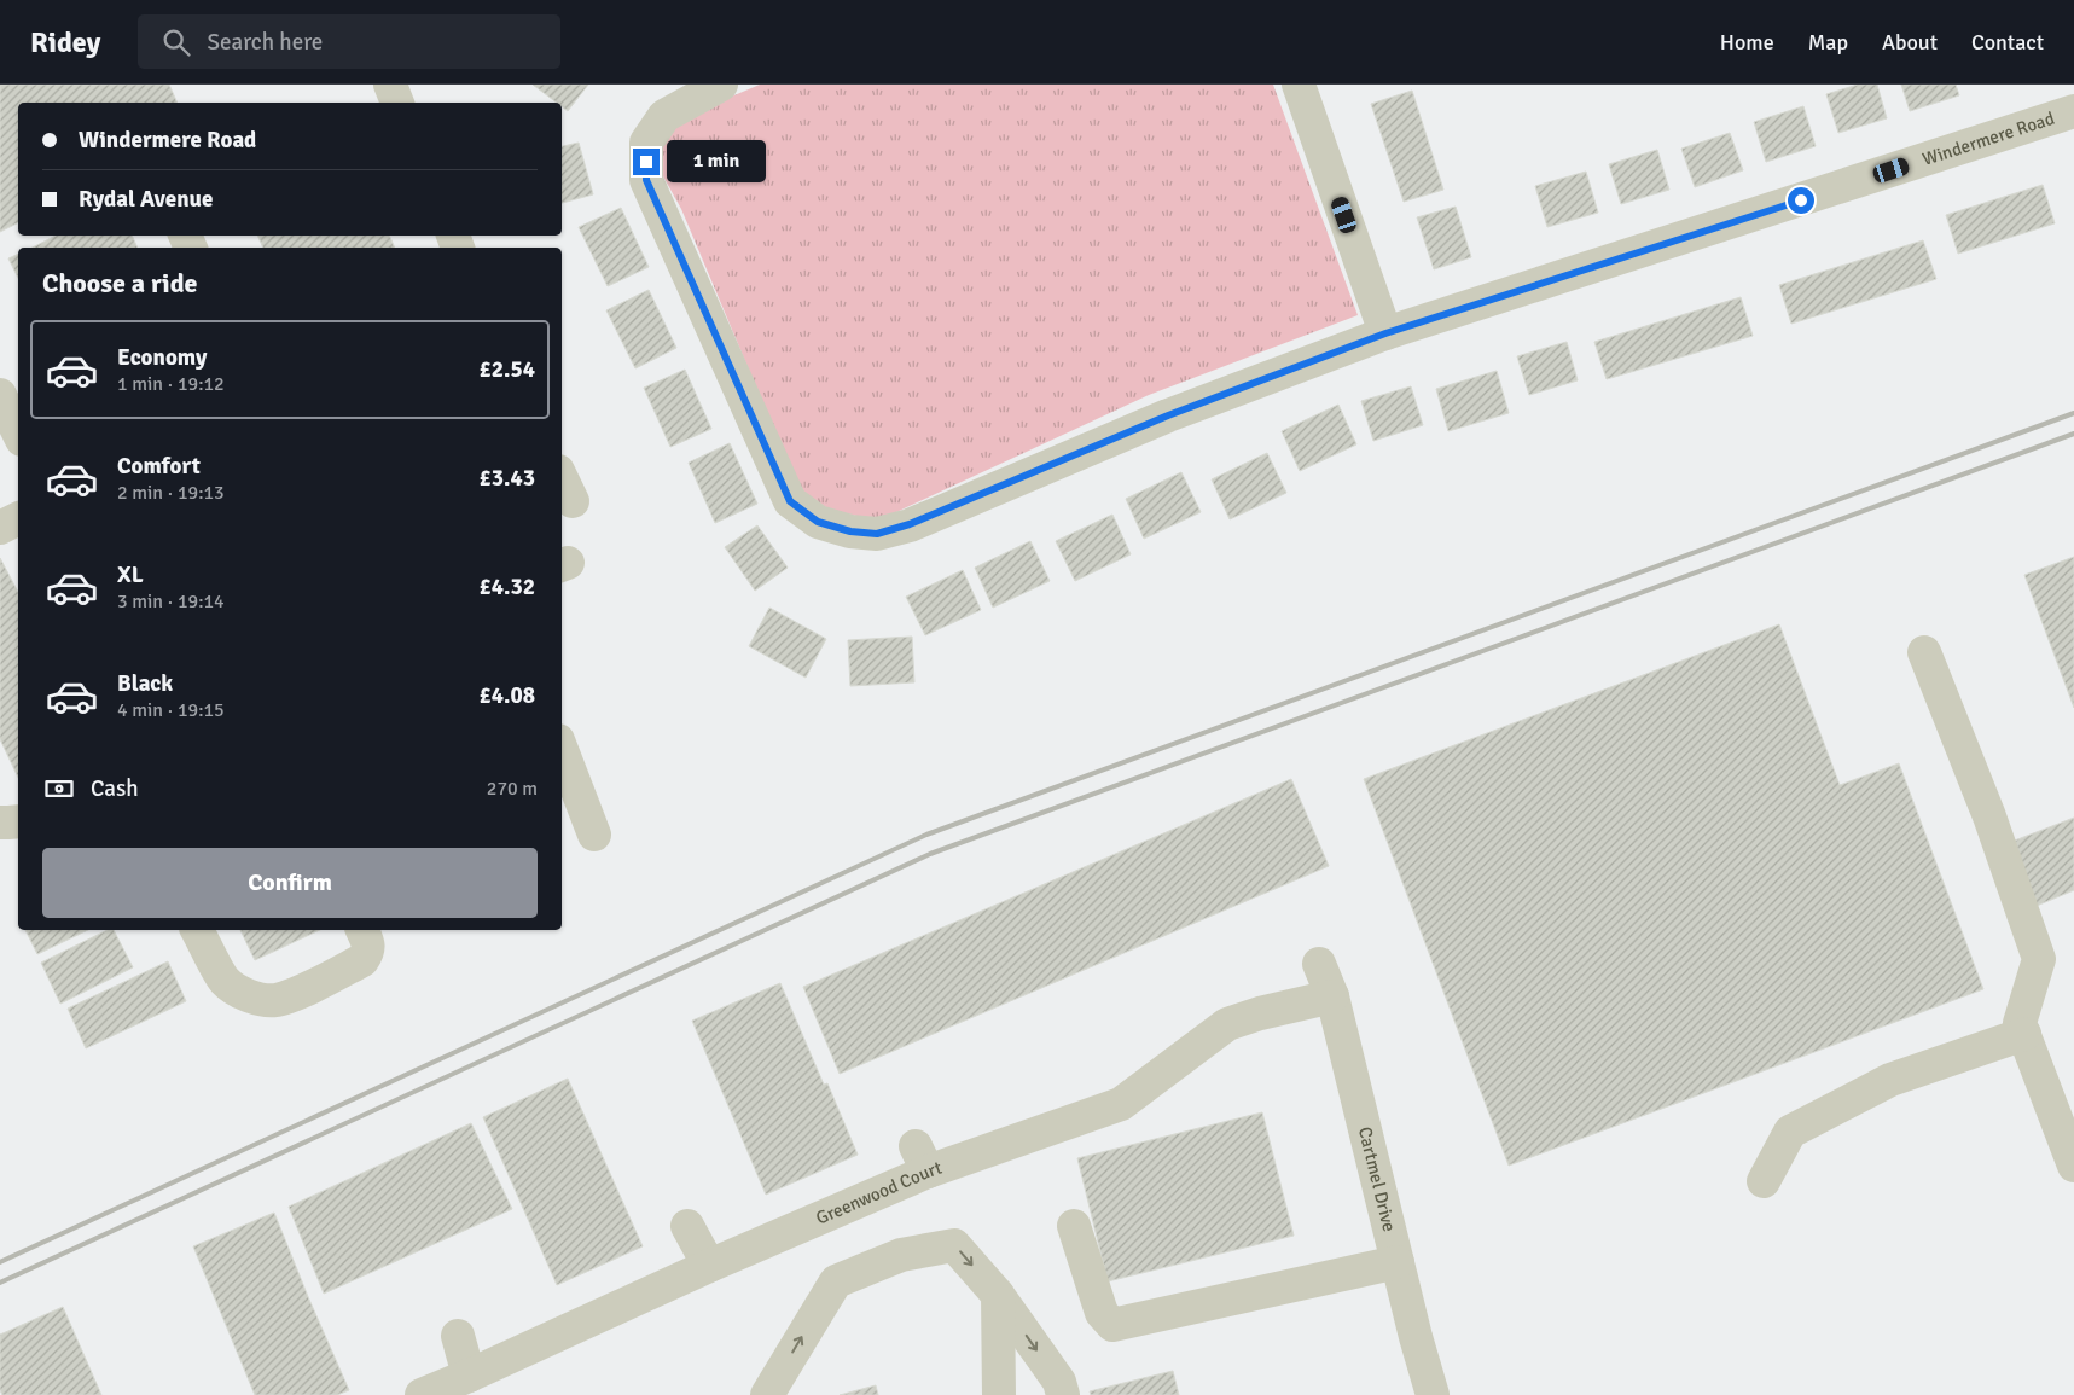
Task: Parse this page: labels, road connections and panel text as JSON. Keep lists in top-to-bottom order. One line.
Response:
{"streets":{"street":["Windermere Road","Cartmel Drive","Greenwood Court"]},"crossings":[["Cartmel Drive","Greenwood Court"]],"page":{"header":"Ridey","search":"Search here","nav":["Home","Map","About","Contact"],"banner":["Windermere Road","Rydal Avenue"],"bubble":"1 min","heading":"Choose a ride","list":[{"name":"Economy","note":"1 min · 19:12","value":"£2.54"},{"name":"Comfort","note":"2 min · 19:13","value":"£3.43"},{"name":"XL","note":"3 min · 19:14","value":"£4.32"},{"name":"Black","note":"4 min · 19:15","value":"£4.08"}],"pay":["Cash","270 m"],"buttons":"Confirm"}}
